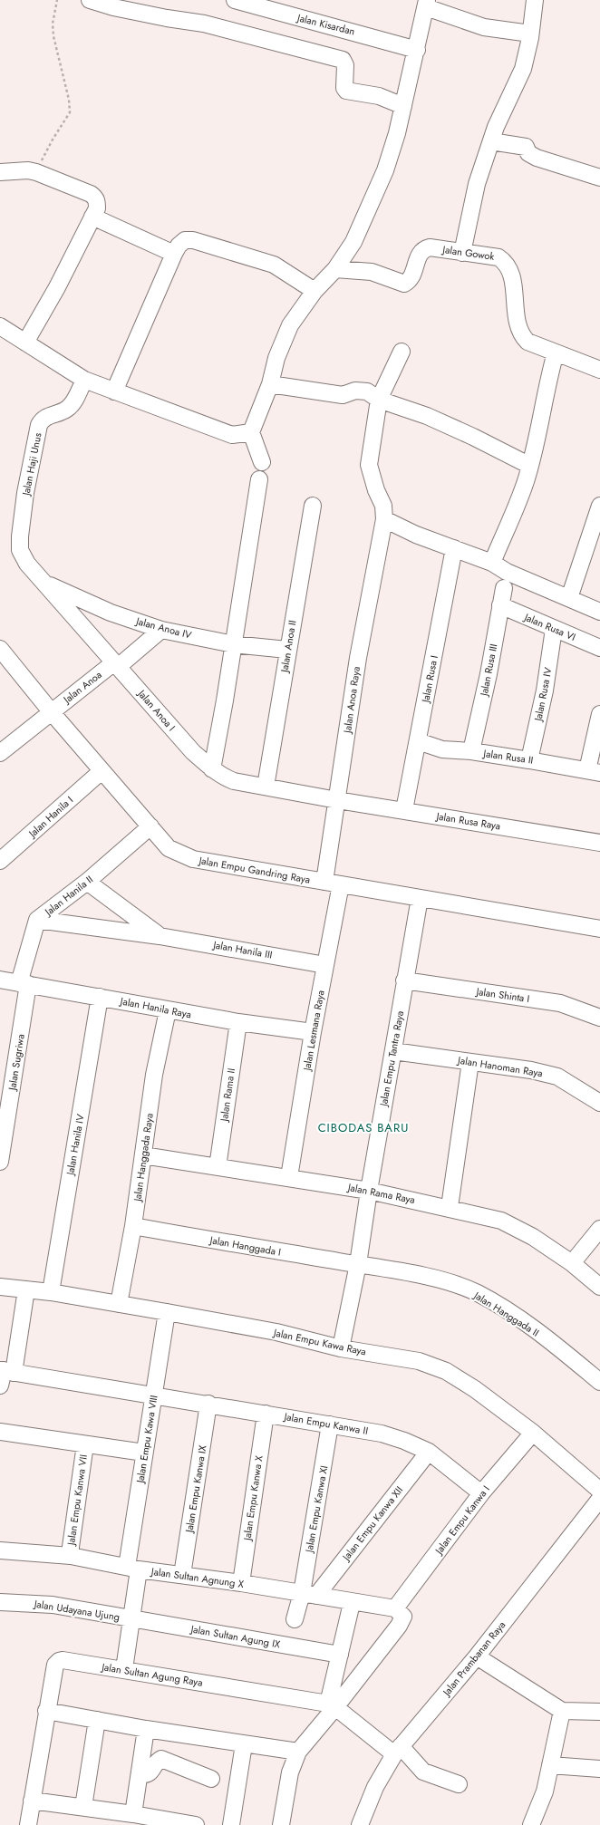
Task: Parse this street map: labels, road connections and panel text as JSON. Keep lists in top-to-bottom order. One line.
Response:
{"streets":{"street":["Jalan Kisardan","Jalan Gowok","Jalan Haji Unus","Jalan Rusa VI","Jalan Anoa IV","Jalan Anoa II","Jalan Rusa III","Jalan Rusa I","Jalan Anoa","Jalan Rusa IV","Jalan Anoa Raya","Jalan Anoa I","Jalan Rusa II","Jalan Hanila I","Jalan Rusa Raya","Jalan Empu Gandring Raya","Jalan Hanila II","Jalan Hanila III","Jalan Shinta I","Jalan Hanila Raya","Jalan Lesmana Raya","Jalan Empu Tantra Raya","Jalan Sugriwa","Jalan Hanoman Raya","Jalan Rama II","Jalan Hanila IV","Jalan Hanggada Raya","Jalan Rama Raya","Jalan Hanggada I","Jalan Hanggada II","Jalan Empu Kawa Raya","Jalan Empu Kanwa II","Jalan Empu Kawa VIII","Jalan Empu Kanwa IX","Jalan Empu Kanwa X","Jalan Empu Kanwa VII","Jalan Empu Kanwa XI","Jalan Empu Kanwa I","Jalan Empu Kanwa XII","Jalan Sultan Agnung X","Jalan Udayana Ujung","Jalan Sultan Agung IX","Jalan Prambanan Raya","Jalan Sultan Agung Raya"]},"crossings":[["Jalan Haji Unus","Jalan Anoa I"],["Jalan Rusa VI","Jalan Rusa III"],["Jalan Rusa VI","Jalan Rusa IV"],["Jalan Anoa IV","Jalan Anoa II"],["Jalan Anoa IV","Jalan Anoa"],["Jalan Anoa IV","Jalan Anoa I"],["Jalan Anoa II","Jalan Anoa I"],["Jalan Rusa III","Jalan Rusa II"],["Jalan Rusa I","Jalan Rusa II"],["Jalan Rusa I","Jalan Rusa Raya"],["Jalan Anoa","Jalan Anoa I"],["Jalan Anoa","Jalan Empu Gandring Raya"],["Jalan Rusa IV","Jalan Rusa II"],["Jalan Anoa Raya","Jalan Anoa I"],["Jalan Anoa Raya","Jalan Rusa Raya"],["Jalan Anoa Raya","Jalan Empu Gandring Raya"],["Jalan Anoa Raya","Jalan Lesmana Raya"],["Jalan Anoa I","Jalan Rusa Raya"],["Jalan Hanila I","Jalan Empu Gandring Raya"],["Jalan Empu Gandring Raya","Jalan Hanila II"],["Jalan Empu Gandring Raya","Jalan Lesmana Raya"],["Jalan Empu Gandring Raya","Jalan Empu Tantra Raya"],["Jalan Hanila II","Jalan Hanila III"],["Jalan Hanila II","Jalan Hanila Raya"],["Jalan Hanila II","Jalan Sugriwa"],["Jalan Hanila III","Jalan Lesmana Raya"],["Jalan Shinta I","Jalan Empu Tantra Raya"],["Jalan Hanila Raya","Jalan Lesmana Raya"],["Jalan Hanila Raya","Jalan Sugriwa"],["Jalan Hanila Raya","Jalan Rama II"],["Jalan Hanila Raya","Jalan Hanila IV"],["Jalan Hanila Raya","Jalan Hanggada Raya"],["Jalan Lesmana Raya","Jalan Rama Raya"],["Jalan Empu Tantra Raya","Jalan Hanoman Raya"],["Jalan Empu Tantra Raya","Jalan Rama Raya"],["Jalan Empu Tantra Raya","Jalan Hanggada I"],["Jalan Empu Tantra Raya","Jalan Hanggada II"],["Jalan Empu Tantra Raya","Jalan Empu Kawa Raya"],["Jalan Rama II","Jalan Rama Raya"],["Jalan Hanila IV","Jalan Empu Kawa Raya"],["Jalan Hanggada Raya","Jalan Rama Raya"],["Jalan Hanggada Raya","Jalan Hanggada I"],["Jalan Hanggada Raya","Jalan Empu Kawa Raya"],["Jalan Hanggada I","Jalan Hanggada II"],["Jalan Empu Kawa Raya","Jalan Empu Kawa VIII"],["Jalan Empu Kawa Raya","Jalan Empu Kanwa I"],["Jalan Empu Kanwa II","Jalan Empu Kawa VIII"],["Jalan Empu Kanwa II","Jalan Empu Kanwa IX"],["Jalan Empu Kanwa II","Jalan Empu Kanwa X"],["Jalan Empu Kanwa II","Jalan Empu Kanwa XI"],["Jalan Empu Kanwa II","Jalan Empu Kanwa I"],["Jalan Empu Kanwa II","Jalan Empu Kanwa XII"],["Jalan Empu Kawa VIII","Jalan Sultan Agnung X"],["Jalan Empu Kawa VIII","Jalan Udayana Ujung"],["Jalan Empu Kawa VIII","Jalan Sultan Agung IX"],["Jalan Empu Kawa VIII","Jalan Sultan Agung Raya"],["Jalan Empu Kanwa IX","Jalan Sultan Agnung X"],["Jalan Empu Kanwa X","Jalan Sultan Agnung X"],["Jalan Empu Kanwa VII","Jalan Sultan Agnung X"],["Jalan Empu Kanwa XI","Jalan Empu Kanwa XII"],["Jalan Empu Kanwa XI","Jalan Sultan Agnung X"],["Jalan Empu Kanwa I","Jalan Sultan Agnung X"],["Jalan Empu Kanwa XII","Jalan Sultan Agnung X"],["Jalan Udayana Ujung","Jalan Sultan Agung IX"],["Jalan Prambanan Raya","Jalan Sultan Agung Raya"]],"districts":["CIBODAS BARU"]}
